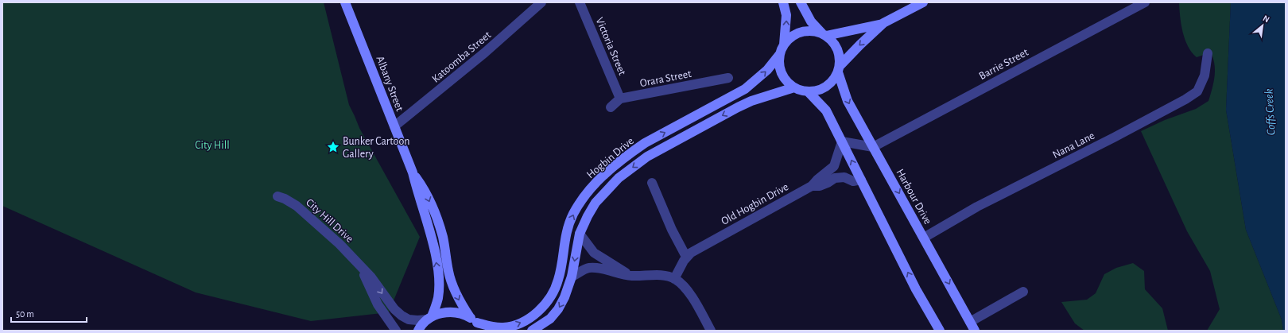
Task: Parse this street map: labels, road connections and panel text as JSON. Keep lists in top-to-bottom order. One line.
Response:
{"streets":{"main road":["Albany Street","Hogbin Drive","Harbour Drive"],"street":["Victoria Street","Katoomba Street","Barrie Street","Orara Street","Nana Lane","Old Hogbin Drive","City Hill Drive"]},"crossings":[["Victoria Street","Orara Street"],["Katoomba Street","Albany Street"],["Barrie Street","Harbour Drive"],["Albany Street","Hogbin Drive"],["Albany Street","City Hill Drive"],["Nana Lane","Harbour Drive"],["Hogbin Drive","Harbour Drive"],["Hogbin Drive","City Hill Drive"]],"water":["Coffs Creek"],"parks":["City Hill"],"places":{"place":["Bunker Cartoon Gallery"]},"scale_bar":"50 m","north":"top right"}
